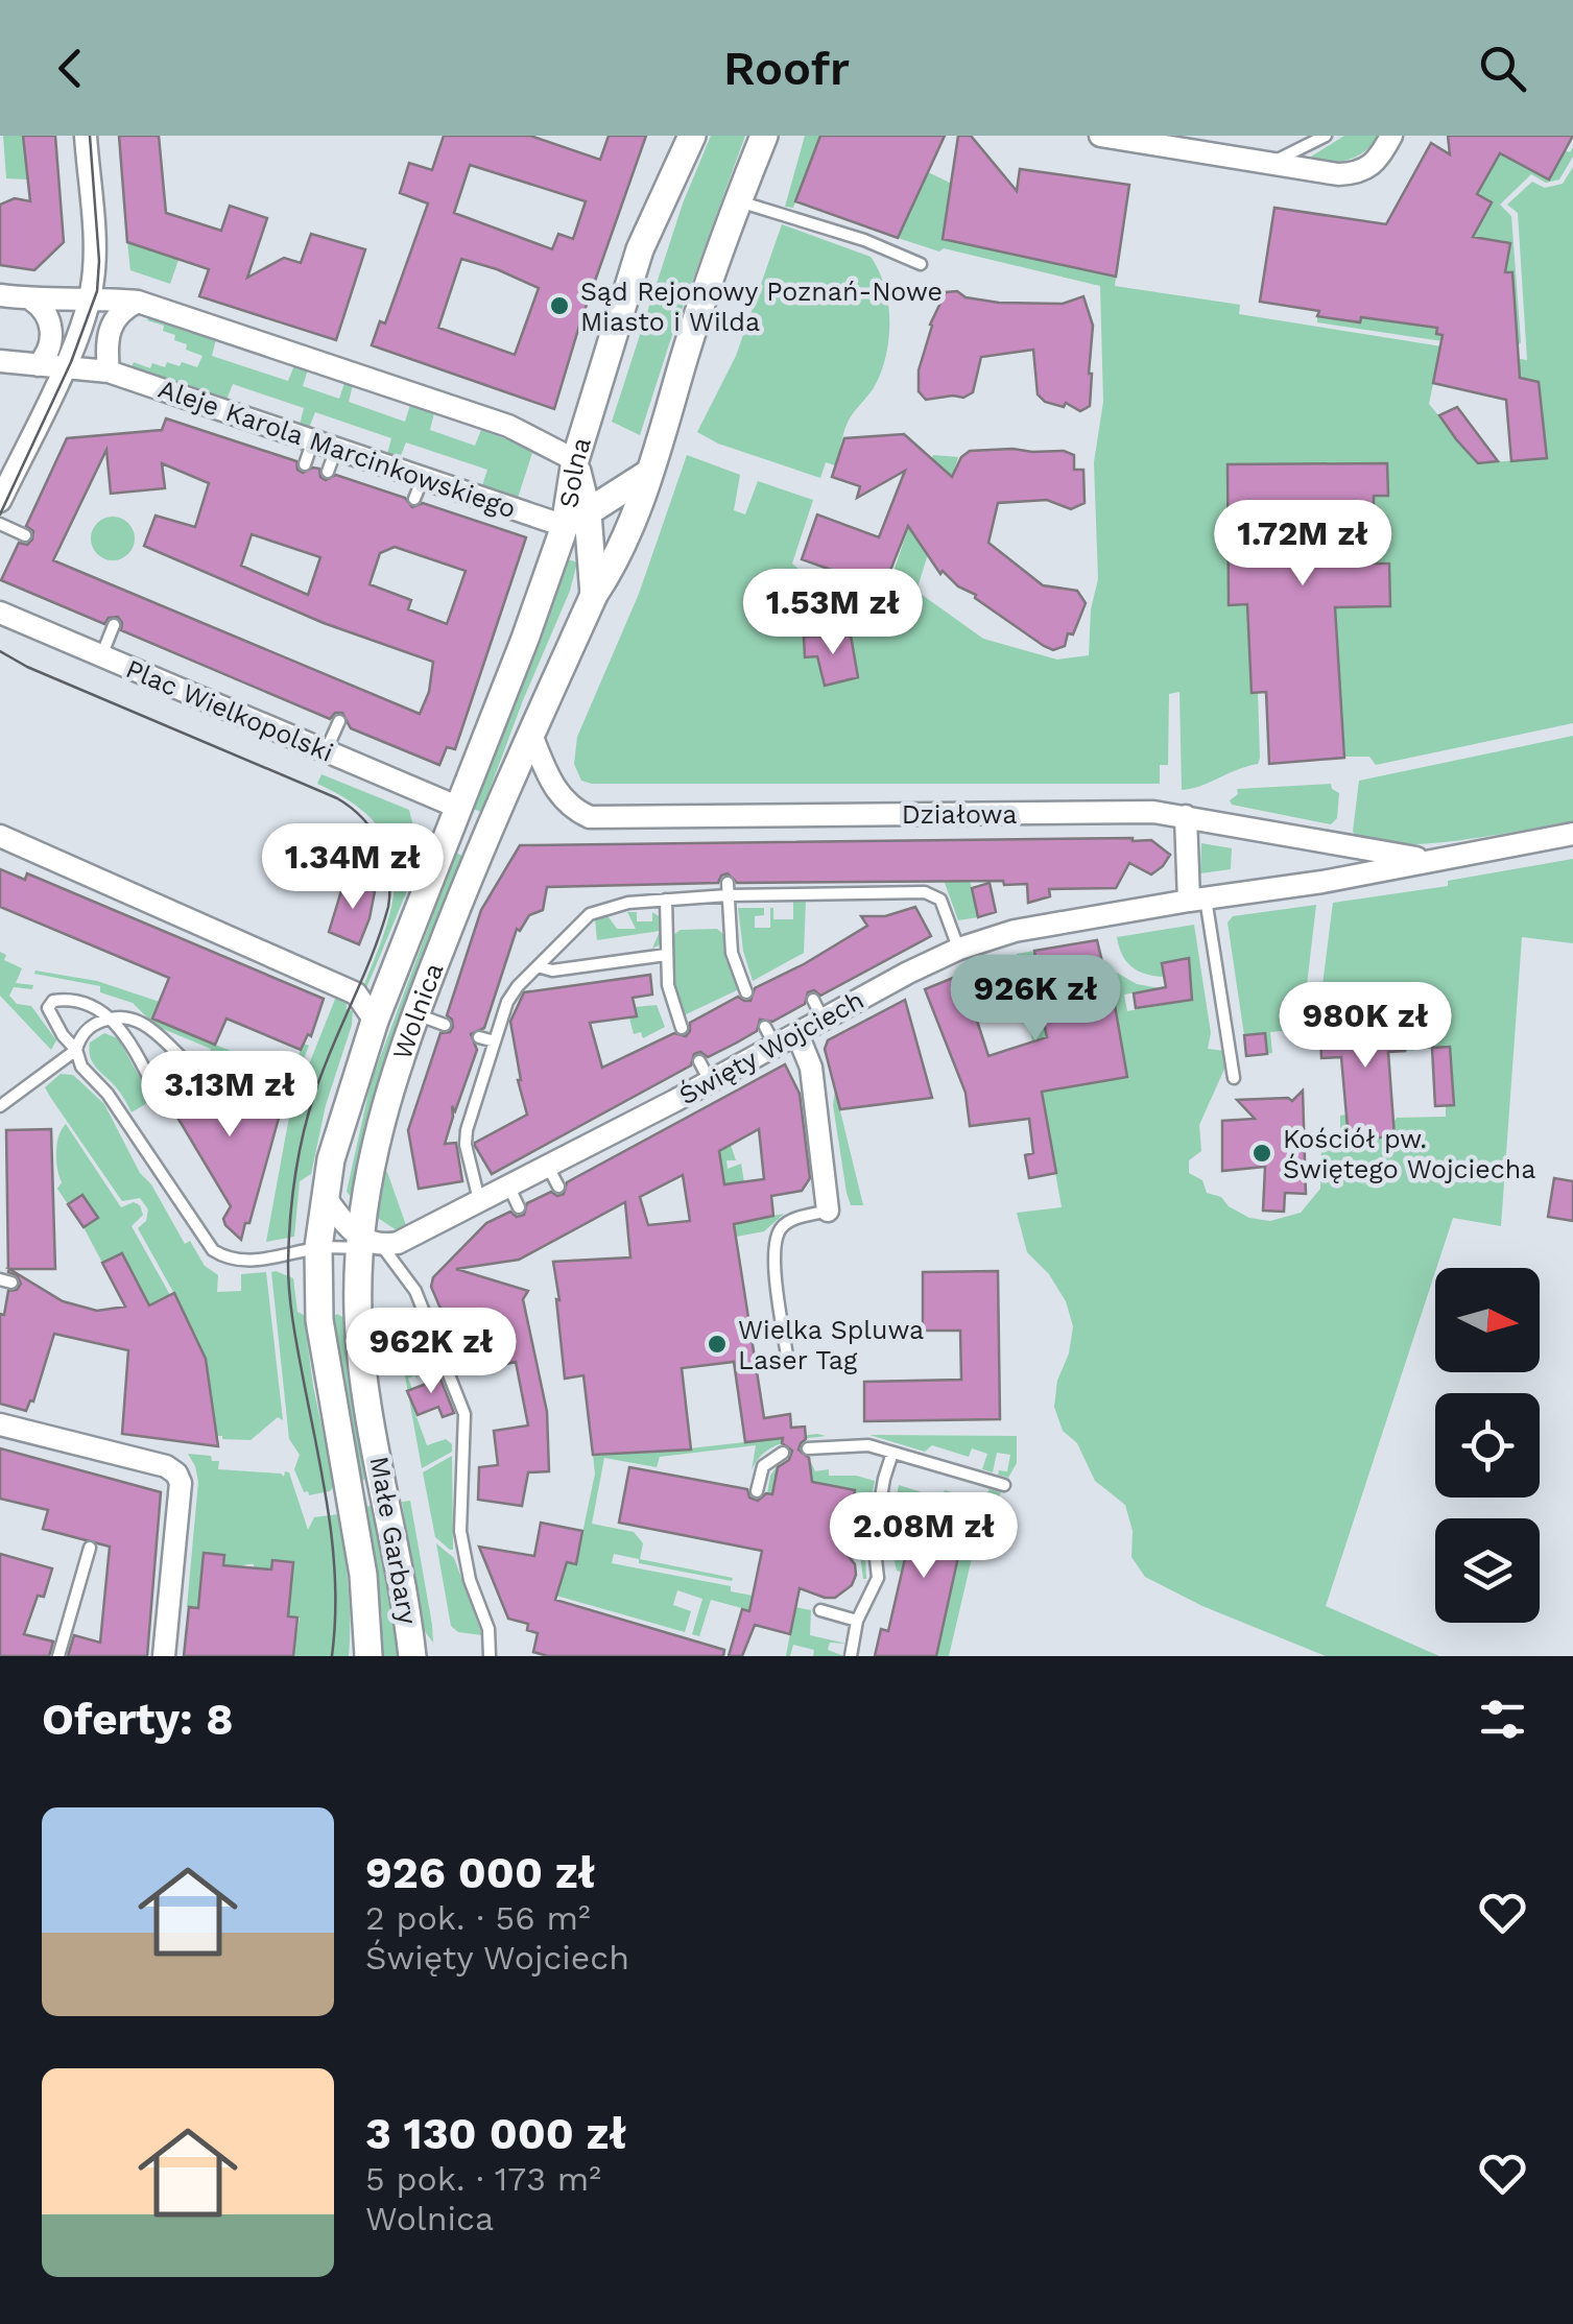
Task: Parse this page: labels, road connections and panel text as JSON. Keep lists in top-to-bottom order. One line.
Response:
{"streets":{"street":["Aleje Karola Marcinkowskiego","Solna","Plac Wielkopolski","Działowa","Wolnica","Święty Wojciech","Małe Garbary"]},"crossings":[["Aleje Karola Marcinkowskiego","Solna"],["Solna","Plac Wielkopolski"],["Solna","Wolnica"],["Plac Wielkopolski","Wolnica"],["Działowa","Wolnica"],["Działowa","Święty Wojciech"],["Wolnica","Święty Wojciech"],["Wolnica","Małe Garbary"],["Święty Wojciech","Małe Garbary"]],"places":["Sąd Rejonowy Poznań-Nowe Miasto i Wilda","Kościół pw. Świętego Wojciecha","Wielka Spluwa Laser Tag"],"north":"right","page":{"header":"Roofr","price":["1.72M zł","1.53M zł","1.34M zł","926K zł","980K zł","3.13M zł","962K zł","2.08M zł"],"heading":"Oferty: 8","list":[{"name":"926 000 zł","note":"2 pok. · 56 m² · Święty Wojciech"},{"name":"3 130 000 zł","note":"5 pok. · 173 m² · Wolnica"}]}}
